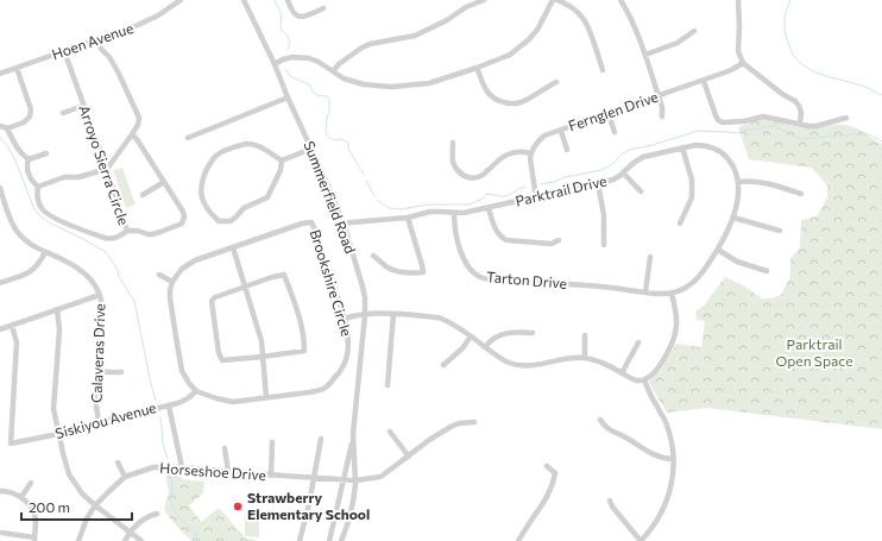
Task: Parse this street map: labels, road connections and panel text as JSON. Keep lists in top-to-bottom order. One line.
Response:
{"streets":{"street":["Hoen Avenue","Fernglen Drive","Arroyo Sierra Circle","Parktrail Drive","Summerfield Road","Tarton Drive","Brookshire Circle","Calaveras Drive","Siskiyou Avenue","Horseshoe Drive"]},"crossings":[["Hoen Avenue","Arroyo Sierra Circle"],["Parktrail Drive","Summerfield Road"],["Parktrail Drive","Tarton Drive"],["Summerfield Road","Horseshoe Drive"],["Brookshire Circle","Siskiyou Avenue"],["Calaveras Drive","Siskiyou Avenue"]],"parks":["Parktrail Open Space"],"places":["Strawberry Elementary School"],"scale_bar":"200 m"}
